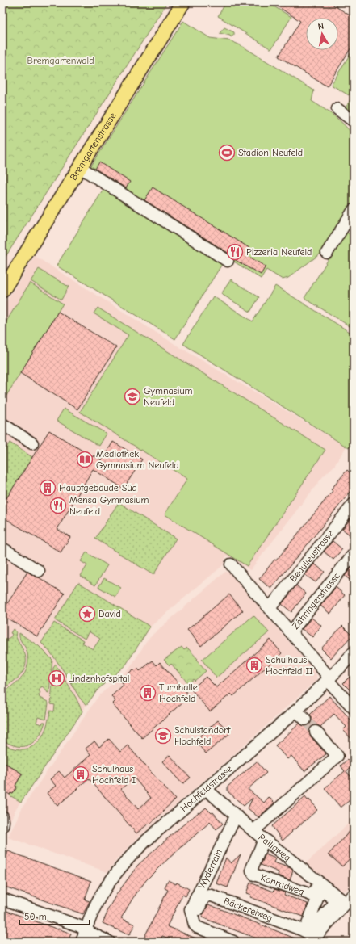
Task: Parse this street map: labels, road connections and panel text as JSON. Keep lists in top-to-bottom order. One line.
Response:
{"streets":{"main road":["Bremgartenstrasse"],"street":["Beaulieustrasse","Zähringerstrasse","Hochfeldstrasse","Ralligweg","Wyderrain","Konradweg","Bäckereiweg"]},"crossings":[["Beaulieustrasse","Zähringerstrasse"],["Zähringerstrasse","Hochfeldstrasse"],["Hochfeldstrasse","Ralligweg"],["Ralligweg","Wyderrain"],["Ralligweg","Konradweg"],["Wyderrain","Bäckereiweg"]],"parks":["Bremgartenwald"],"places":{"sports":["Stadion Neufeld"],"restaurant":["Pizzeria Neufeld","Mensa Gymnasium Neufeld"],"school or university":["Gymnasium Neufeld","Schulstandort Hochfeld"],"library":["Mediothek Gymnasium Neufeld"],"building":["Hauptgebäude Süd","Schulhaus Hochfeld II","Turnhalle Hochfeld","Schulhaus Hochfeld I"],"place":["David"],"hospital":["Lindenhofspital"]},"scale_bar":"50 m","north":"top"}
